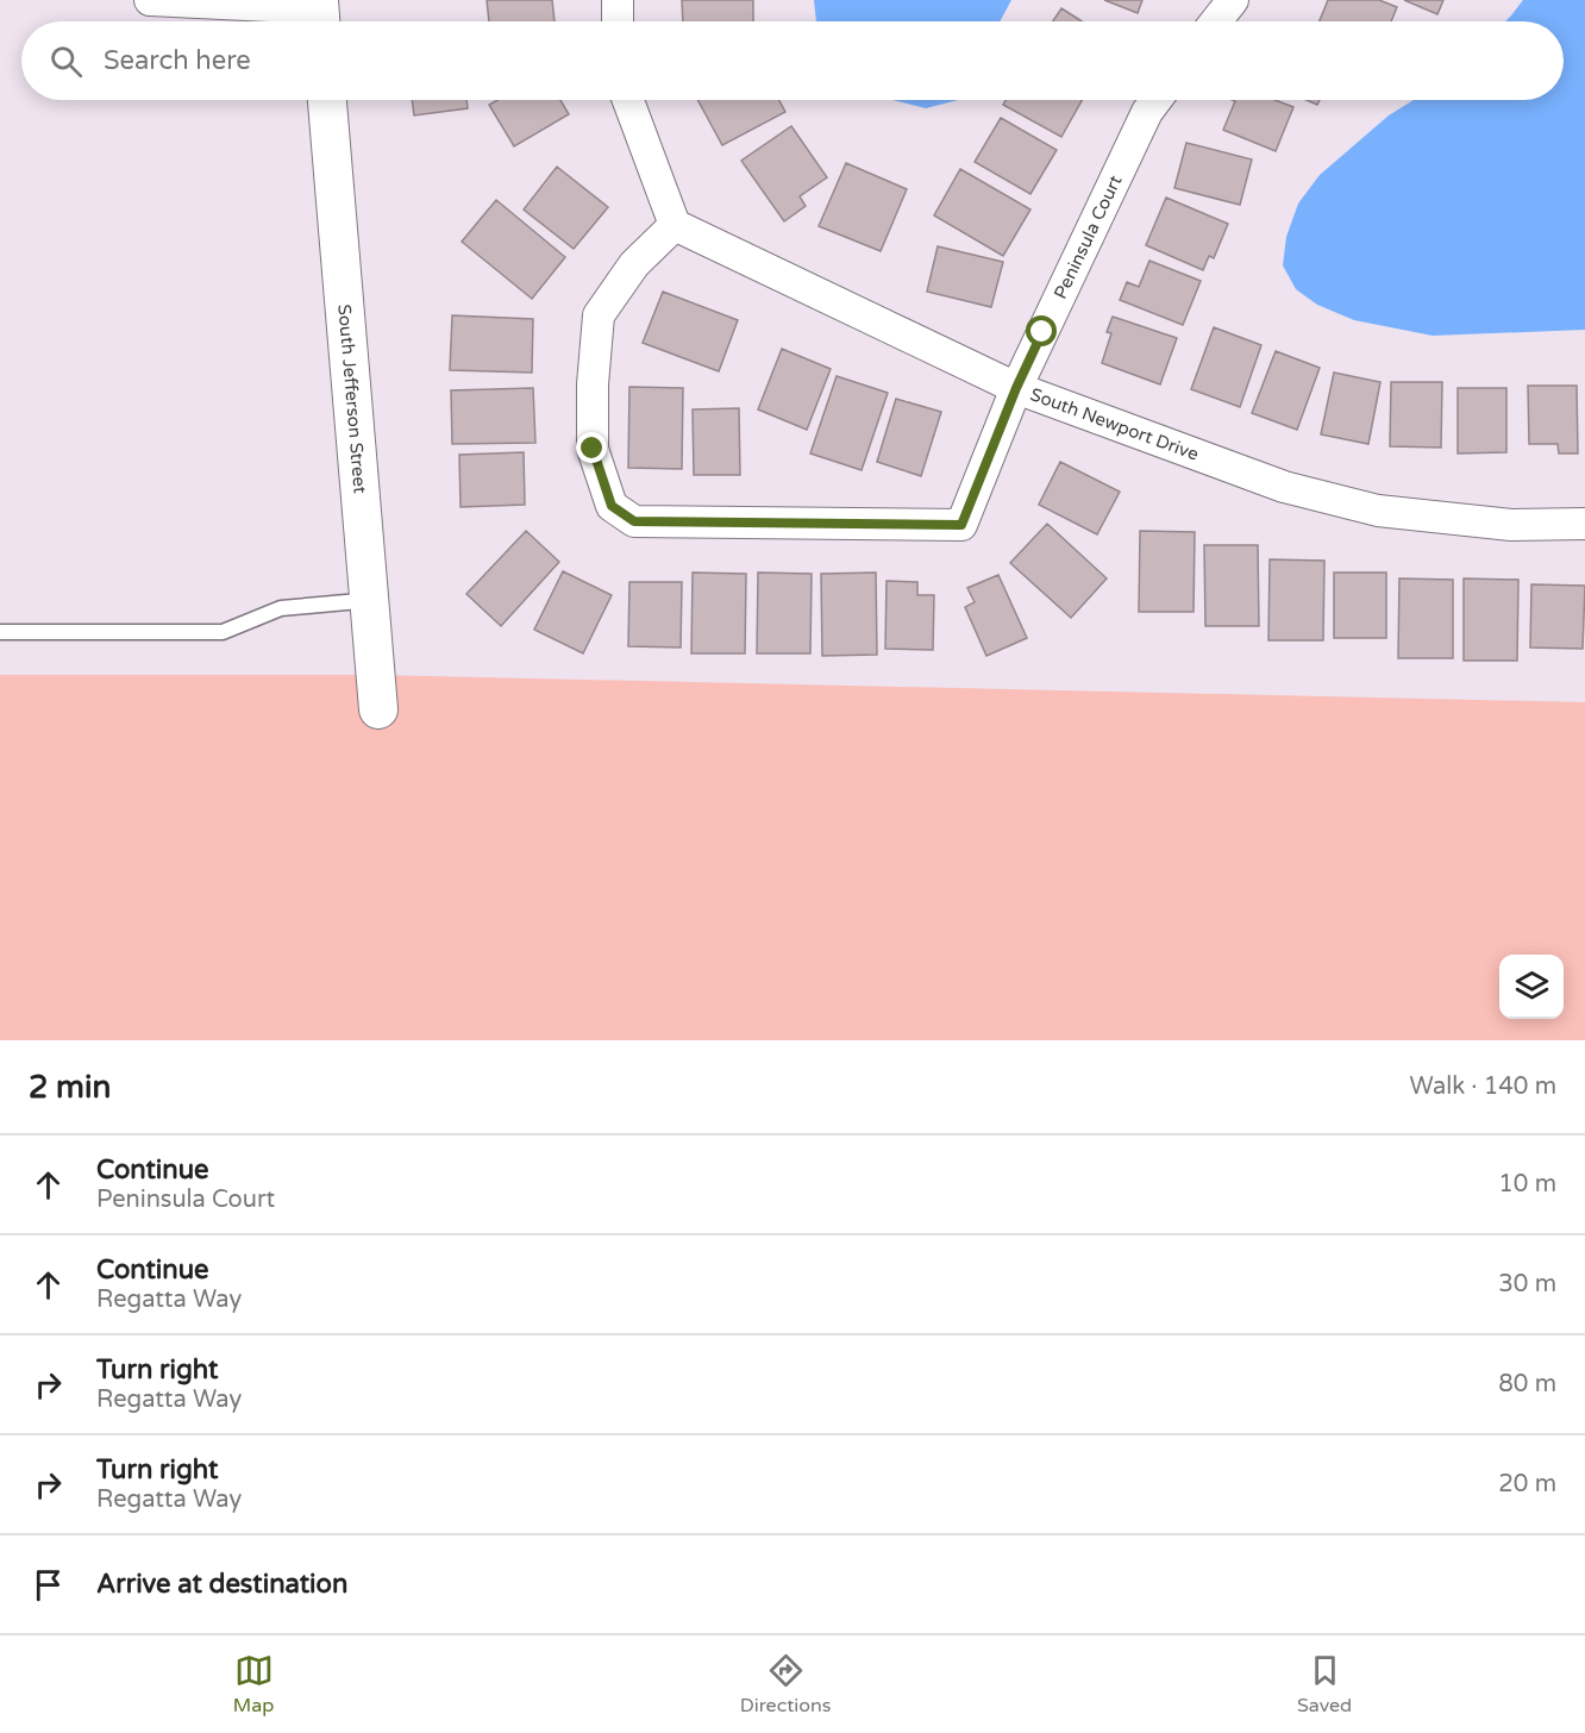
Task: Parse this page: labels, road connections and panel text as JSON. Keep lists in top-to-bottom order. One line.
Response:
{"streets":{"street":["Peninsula Court","South Jefferson Street","South Newport Drive"]},"crossings":[["Peninsula Court","South Newport Drive"]],"page":{"search":"Search here","heading":["2 min","Walk · 140 m"],"list":[["Continue","Peninsula Court","10 m"],["Continue","Regatta Way","30 m"],["Turn right","Regatta Way","80 m"],["Turn right","Regatta Way","20 m"],"Arrive at destination"],"nav":["Map","Directions","Saved"]}}
